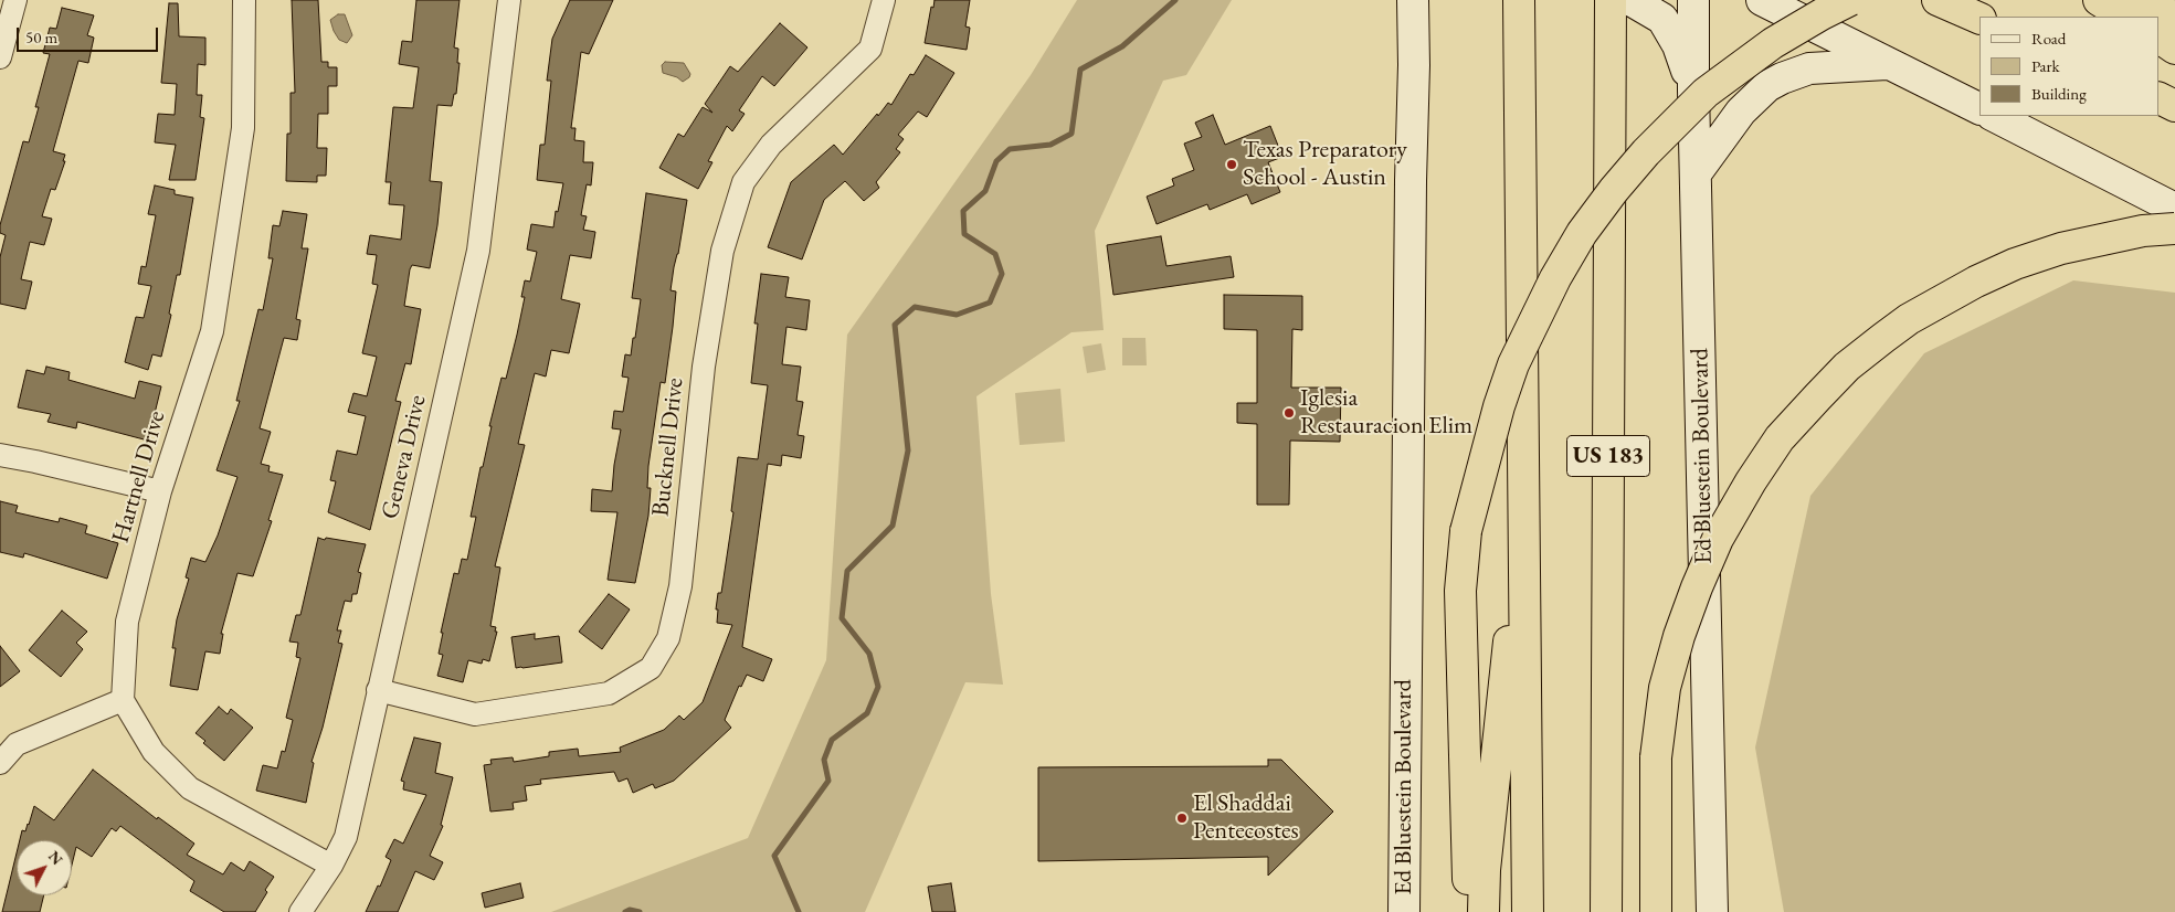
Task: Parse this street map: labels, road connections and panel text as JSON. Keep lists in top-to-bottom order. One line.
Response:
{"streets":{"highway":["US 183"],"main road":["Ed Bluestein Boulevard"],"street":["Bucknell Drive","Geneva Drive","Hartnell Drive"]},"crossings":[["Bucknell Drive","Geneva Drive"]],"places":["Texas Preparatory School - Austin","Iglesia Restauracion Elim","El Shaddai Pentecostes"],"legend":["Road","Park","Building"],"scale_bar":"50 m","north":"top right"}
